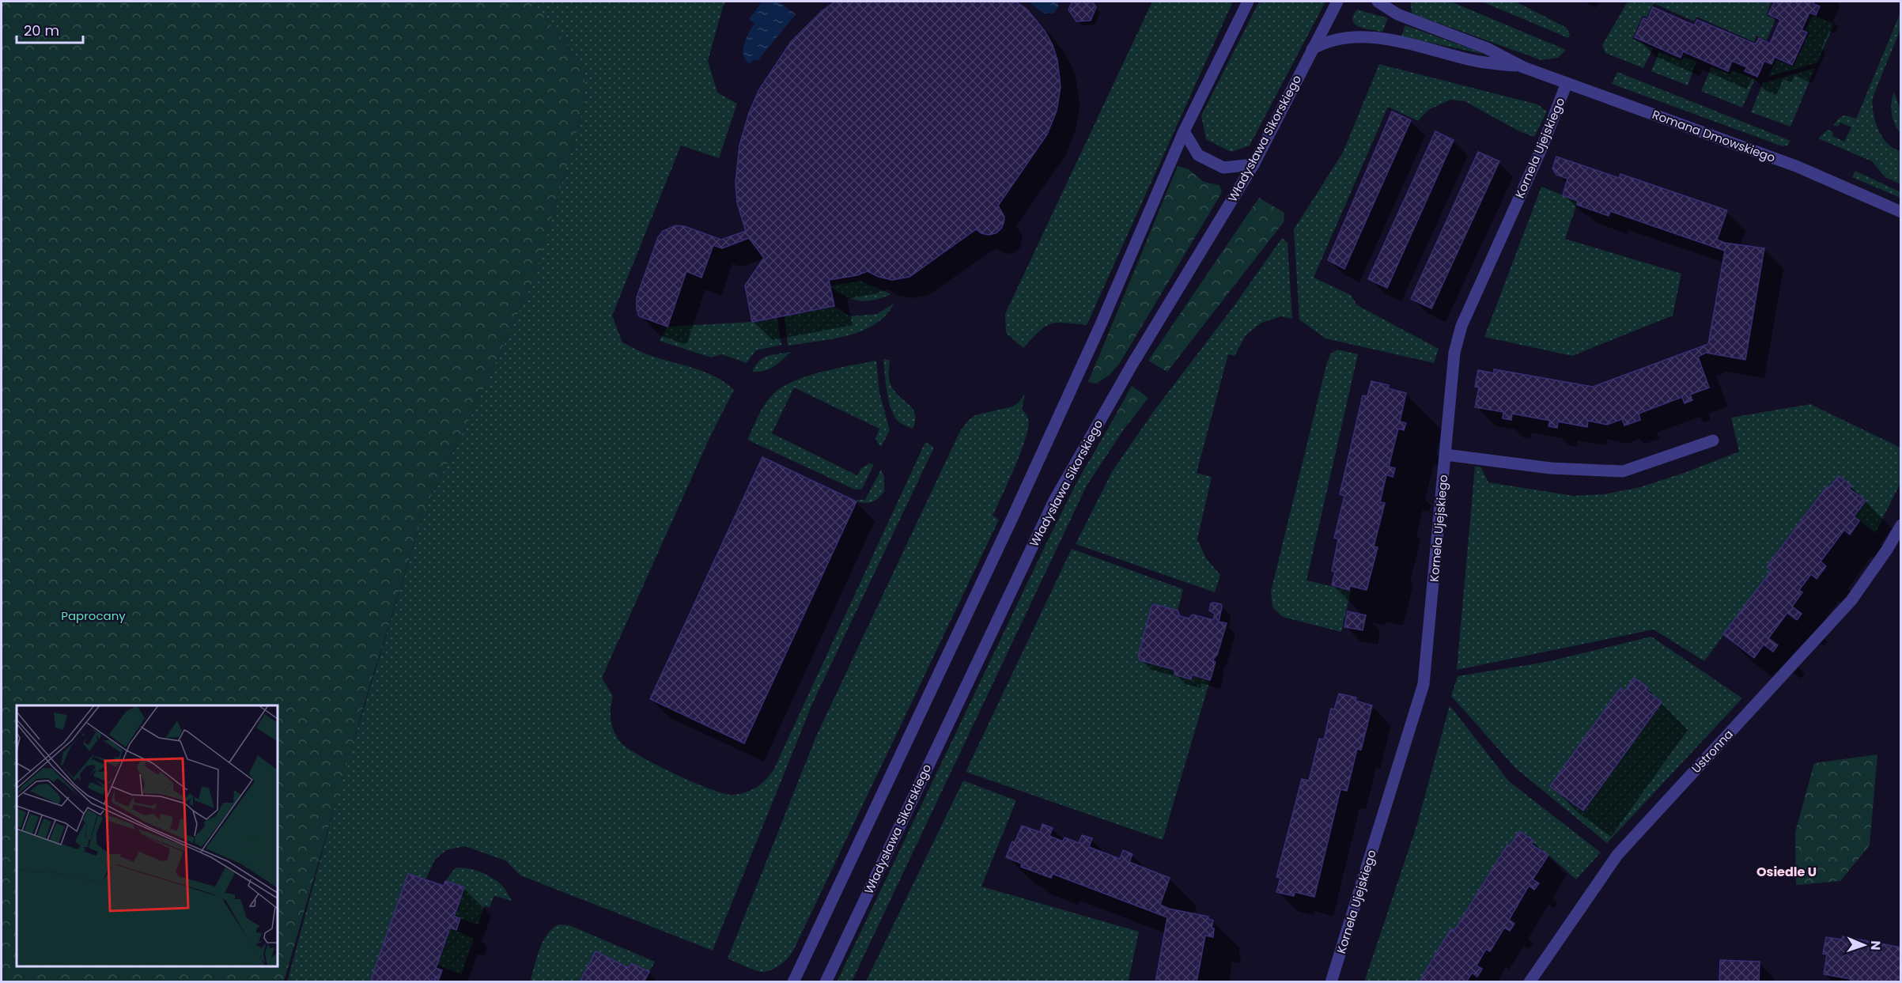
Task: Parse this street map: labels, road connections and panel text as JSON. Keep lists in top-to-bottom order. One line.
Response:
{"streets":{"street":["Romana Dmowskiego","Władysława Sikorskiego","Kornela Ujejskiego","Ustronna"]},"crossings":[["Romana Dmowskiego","Władysława Sikorskiego"],["Romana Dmowskiego","Kornela Ujejskiego"]],"districts":["Osiedle U"],"parks":["Paprocany"],"scale_bar":"20 m","north":"right"}
